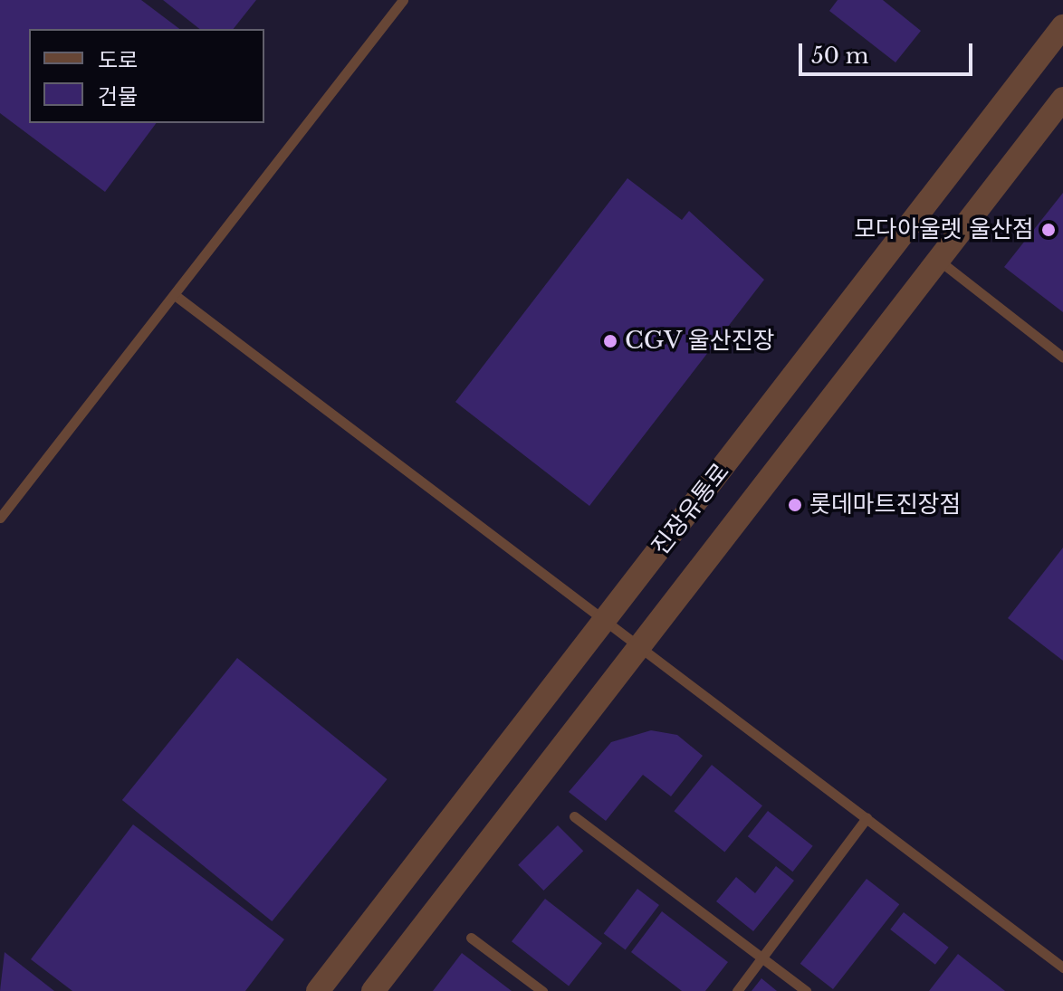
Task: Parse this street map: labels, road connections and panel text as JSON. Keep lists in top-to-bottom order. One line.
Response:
{"streets":{"street":["진장유통로"]},"places":["모다아울렛 울산점","CGV 울산진장","롯데마트진장점"],"legend":["도로","건물"],"scale_bar":"50 m"}
